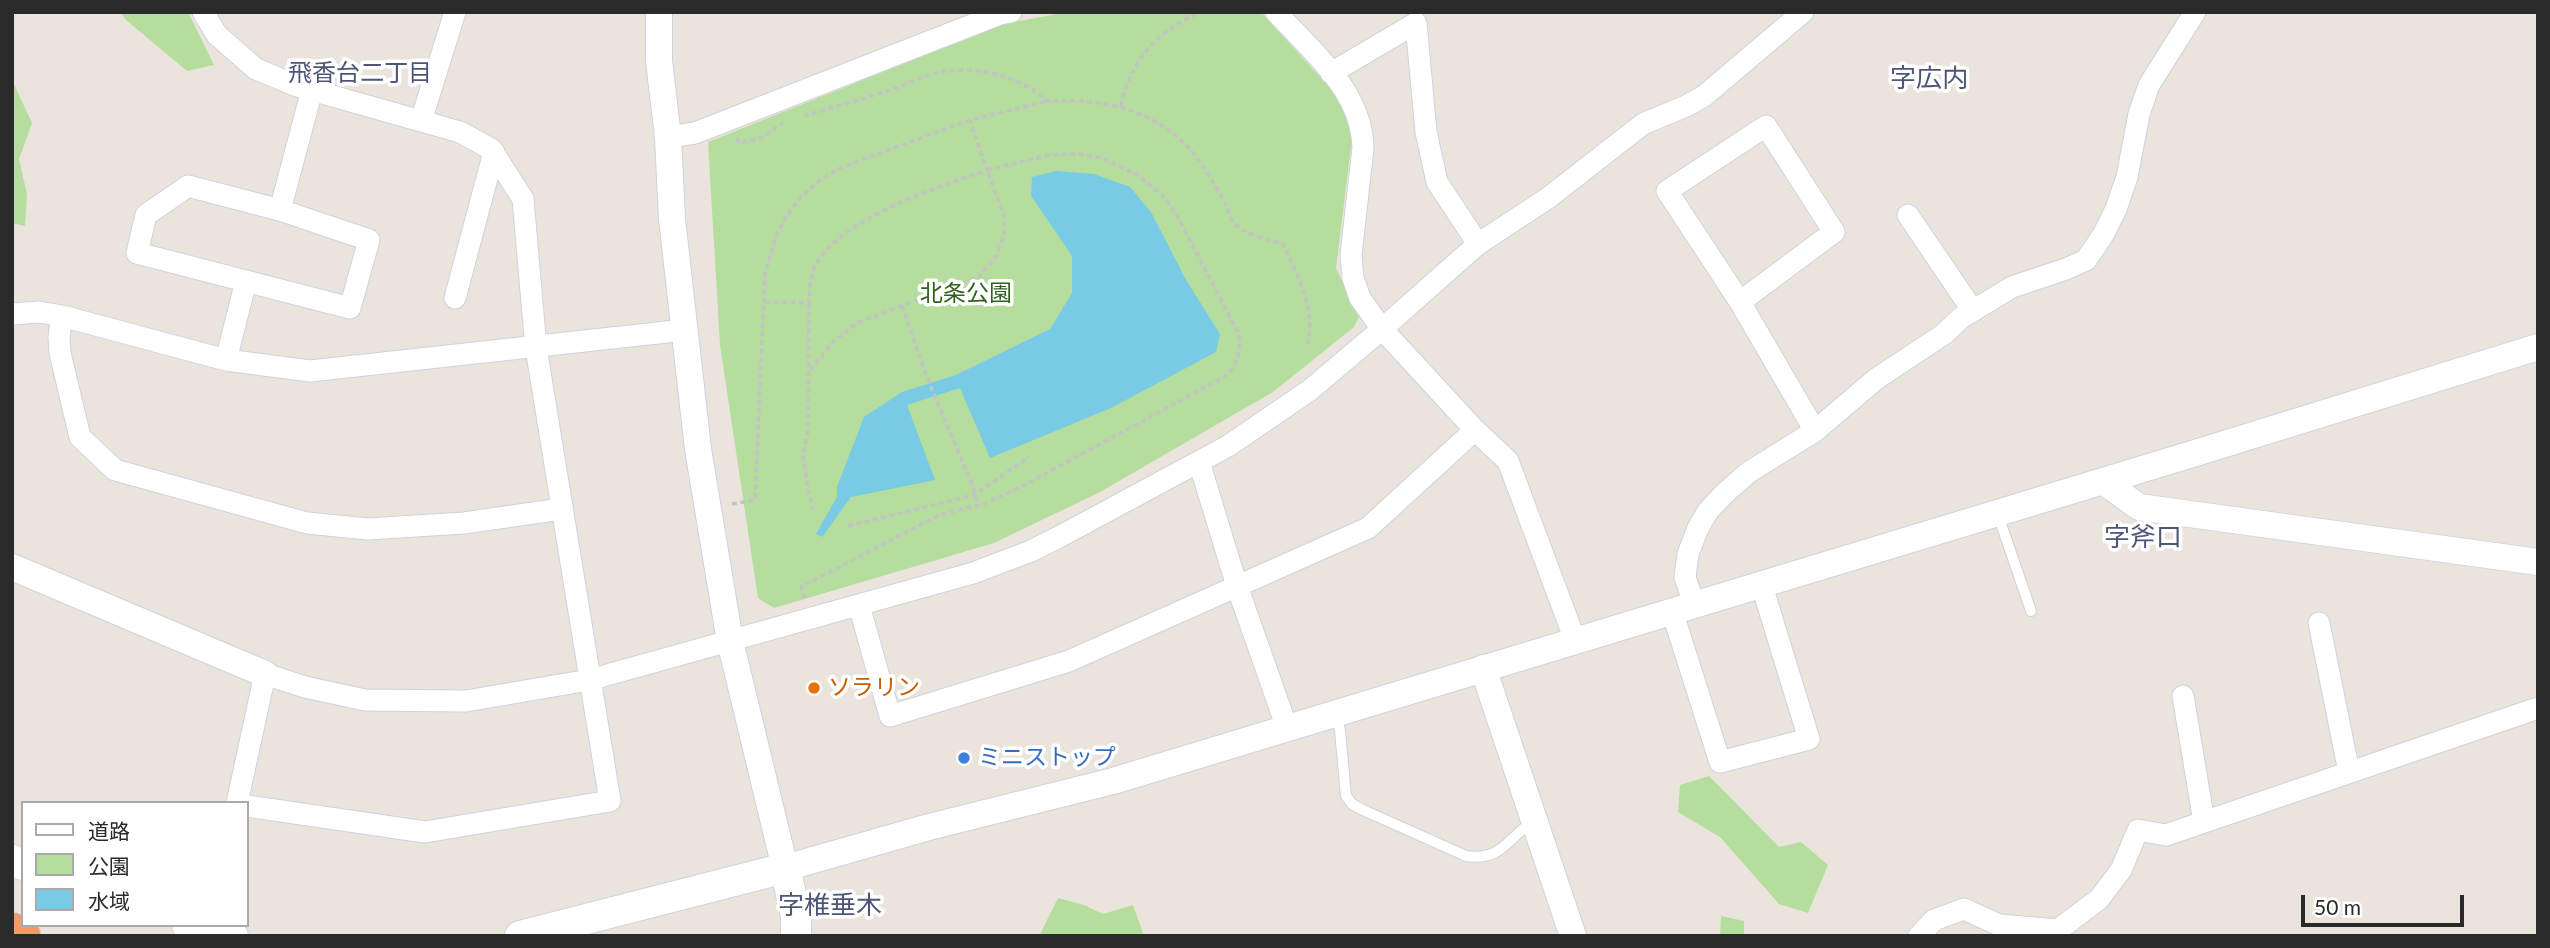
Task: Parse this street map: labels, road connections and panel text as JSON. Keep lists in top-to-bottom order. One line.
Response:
{"districts":["飛香台二丁目","字広内","字斧口","字椎垂木"],"parks":["北条公園"],"places":["ソラリン","ミニストップ"],"legend":["道路","公園","水域"],"scale_bar":"50 m"}
